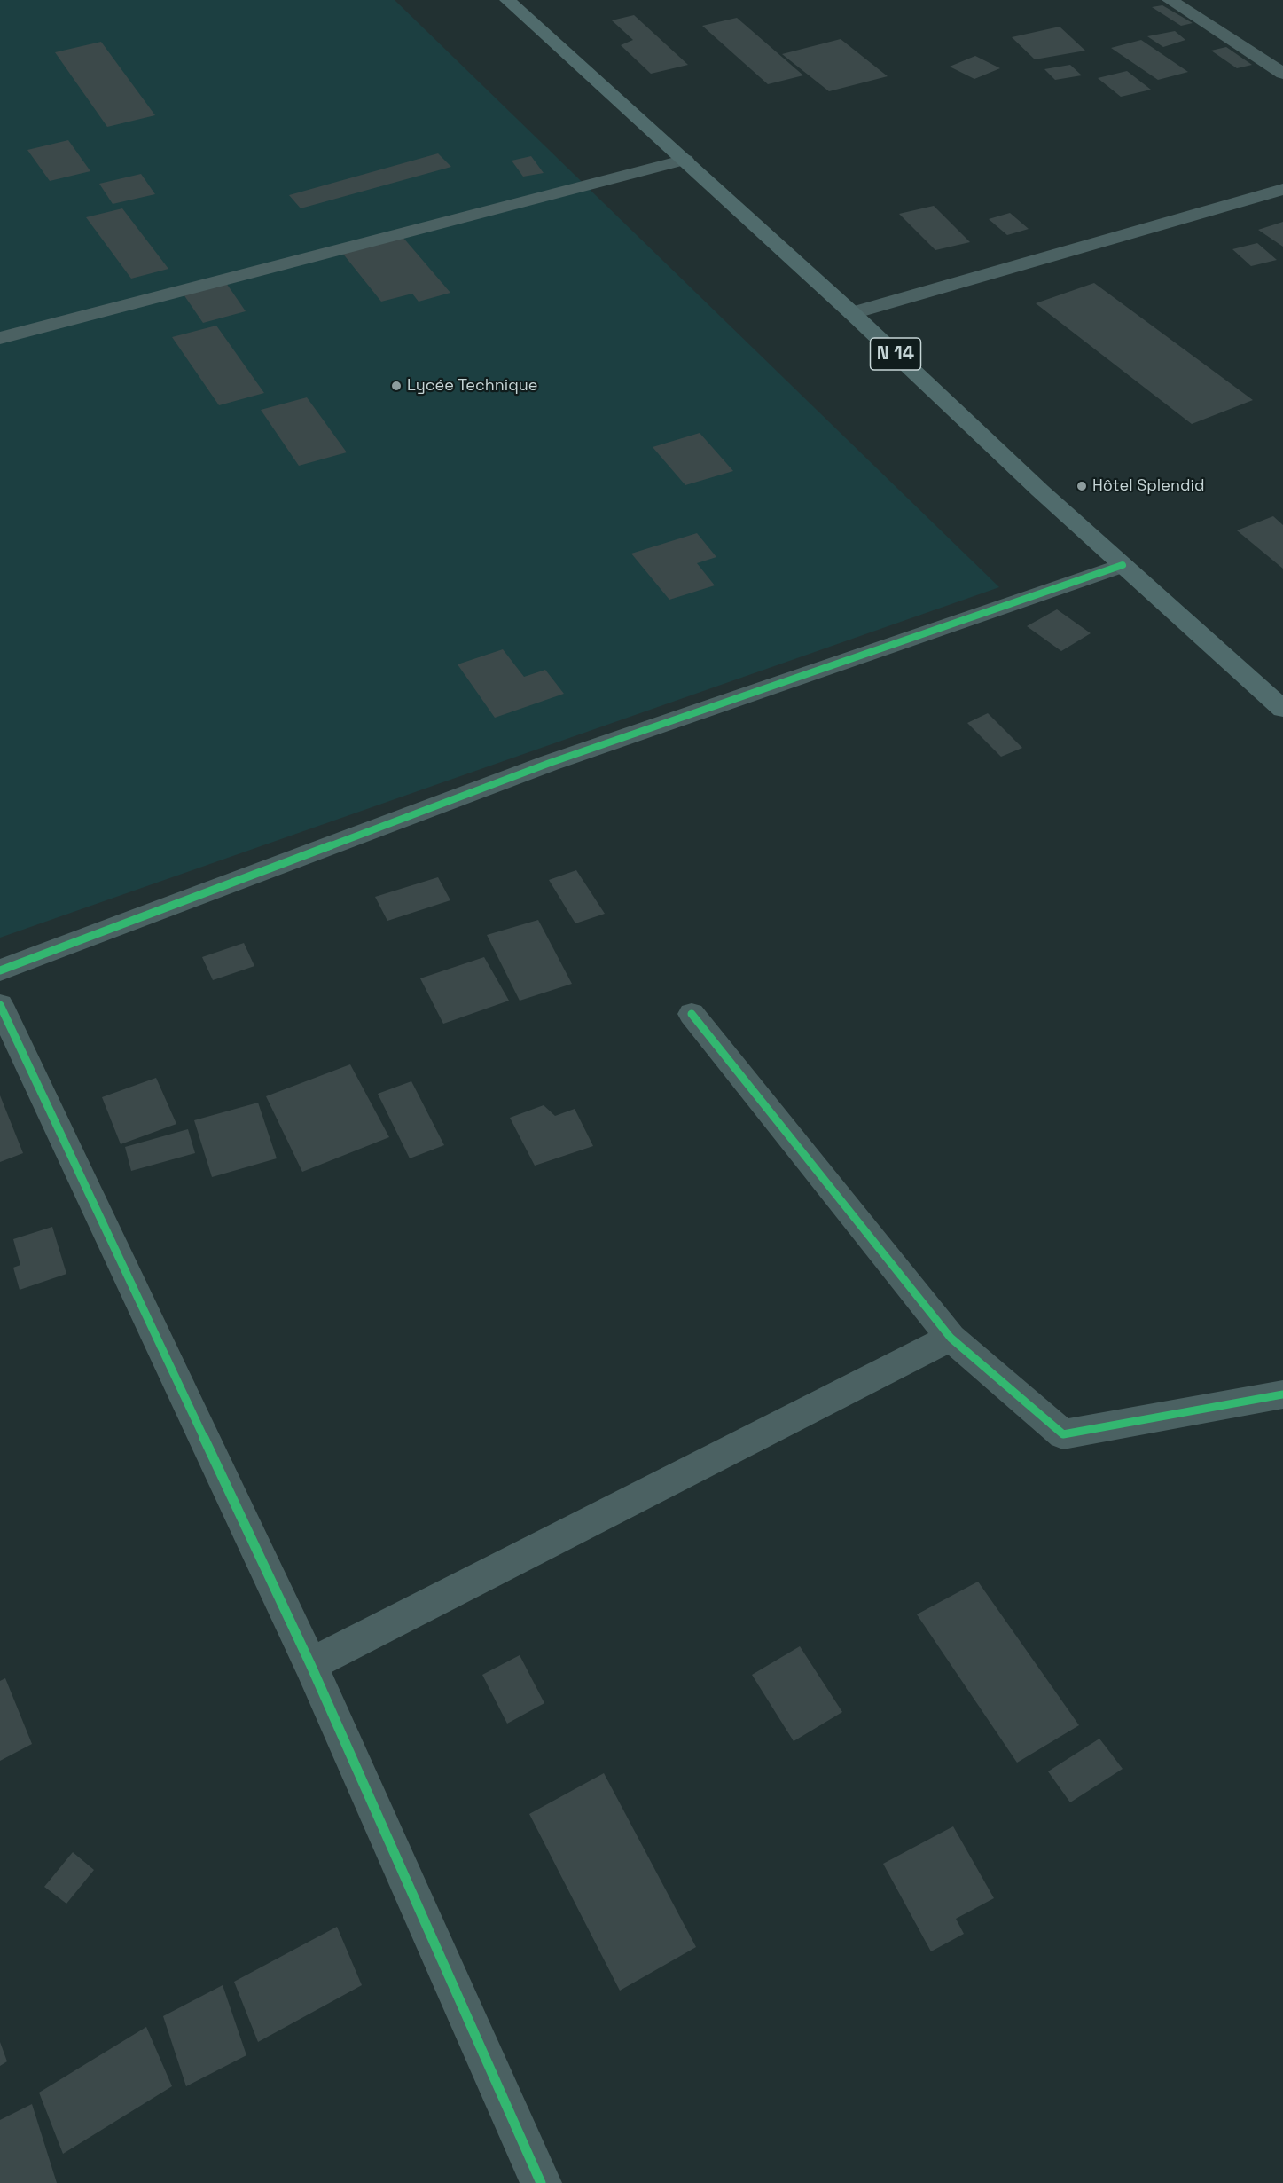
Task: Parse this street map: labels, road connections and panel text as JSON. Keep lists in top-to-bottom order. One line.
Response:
{"streets":{"main road":["N 14"]},"places":["Lycée Technique","Hôtel Splendid"]}
